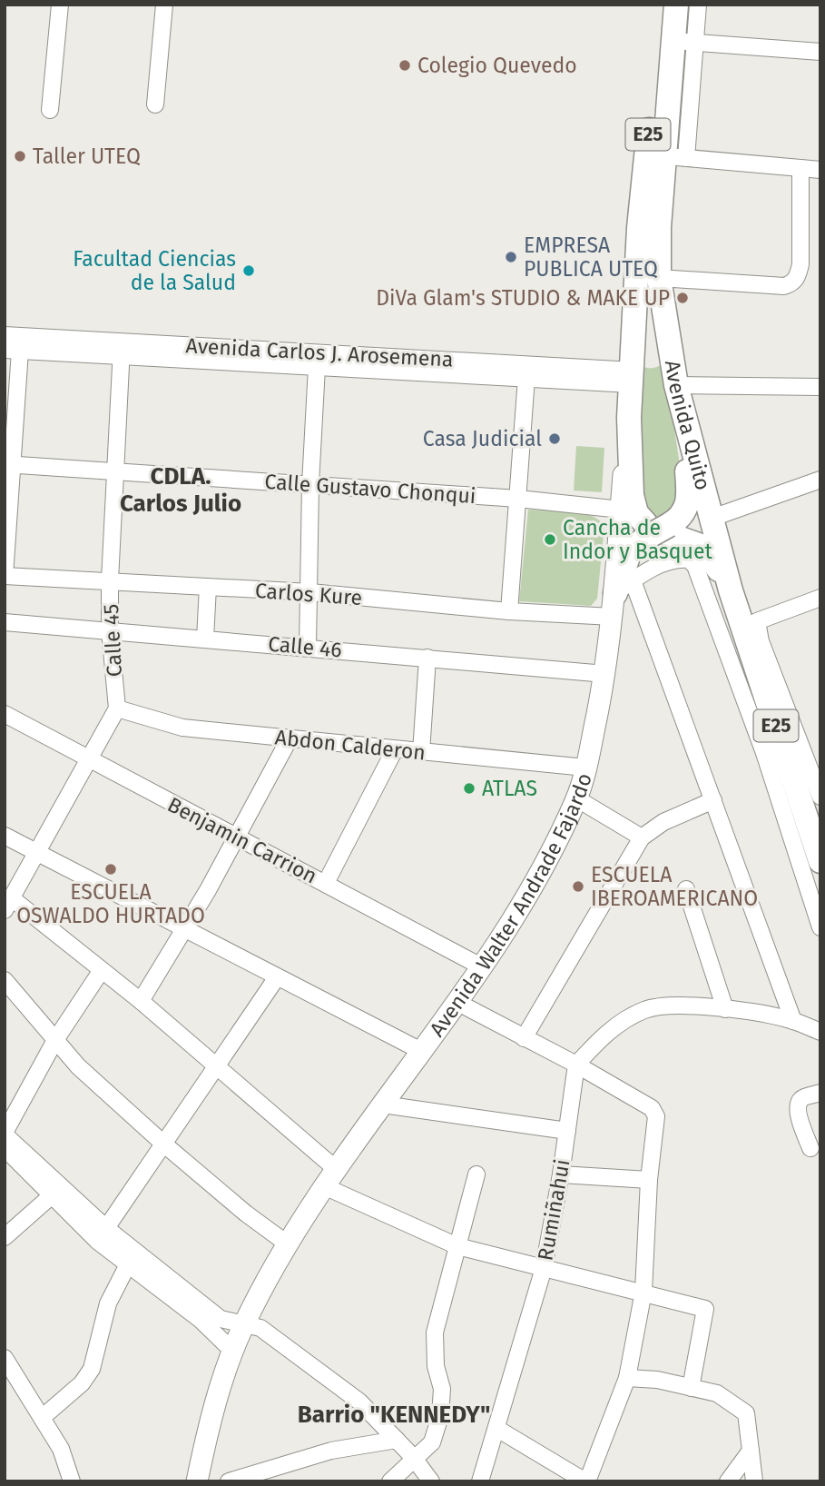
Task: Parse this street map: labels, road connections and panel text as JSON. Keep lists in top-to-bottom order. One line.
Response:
{"streets":{"highway":["E25","Avenida Quito","Avenida Walter Andrade Fajardo"],"street":["Avenida Carlos J. Arosemena","Calle Gustavo Chonqui","Carlos Kure","Calle 45","Calle 46","Abdon Calderon","Benjamin Carrion","Rumiñahui"]},"crossings":[["E25","Avenida Quito"],["Avenida Carlos J. Arosemena","Calle 45"],["Avenida Carlos J. Arosemena","Avenida Walter Andrade Fajardo"],["Calle Gustavo Chonqui","Calle 45"],["Calle Gustavo Chonqui","Avenida Walter Andrade Fajardo"],["Carlos Kure","Calle 45"],["Carlos Kure","Avenida Walter Andrade Fajardo"],["Calle 45","Calle 46"],["Calle 45","Abdon Calderon"],["Calle 46","Avenida Walter Andrade Fajardo"],["Abdon Calderon","Avenida Walter Andrade Fajardo"],["Benjamin Carrion","Avenida Walter Andrade Fajardo"]],"districts":["CDLA. Carlos Julio","Barrio \"KENNEDY\""],"places":["Colegio Quevedo","Taller UTEQ","EMPRESA PUBLICA UTEQ","Facultad Ciencias de la Salud","DiVa Glam's STUDIO & MAKE UP","Casa Judicial","Cancha de Indor y Basquet","ATLAS","ESCUELA OSWALDO HURTADO","ESCUELA IBEROAMERICANO"]}
